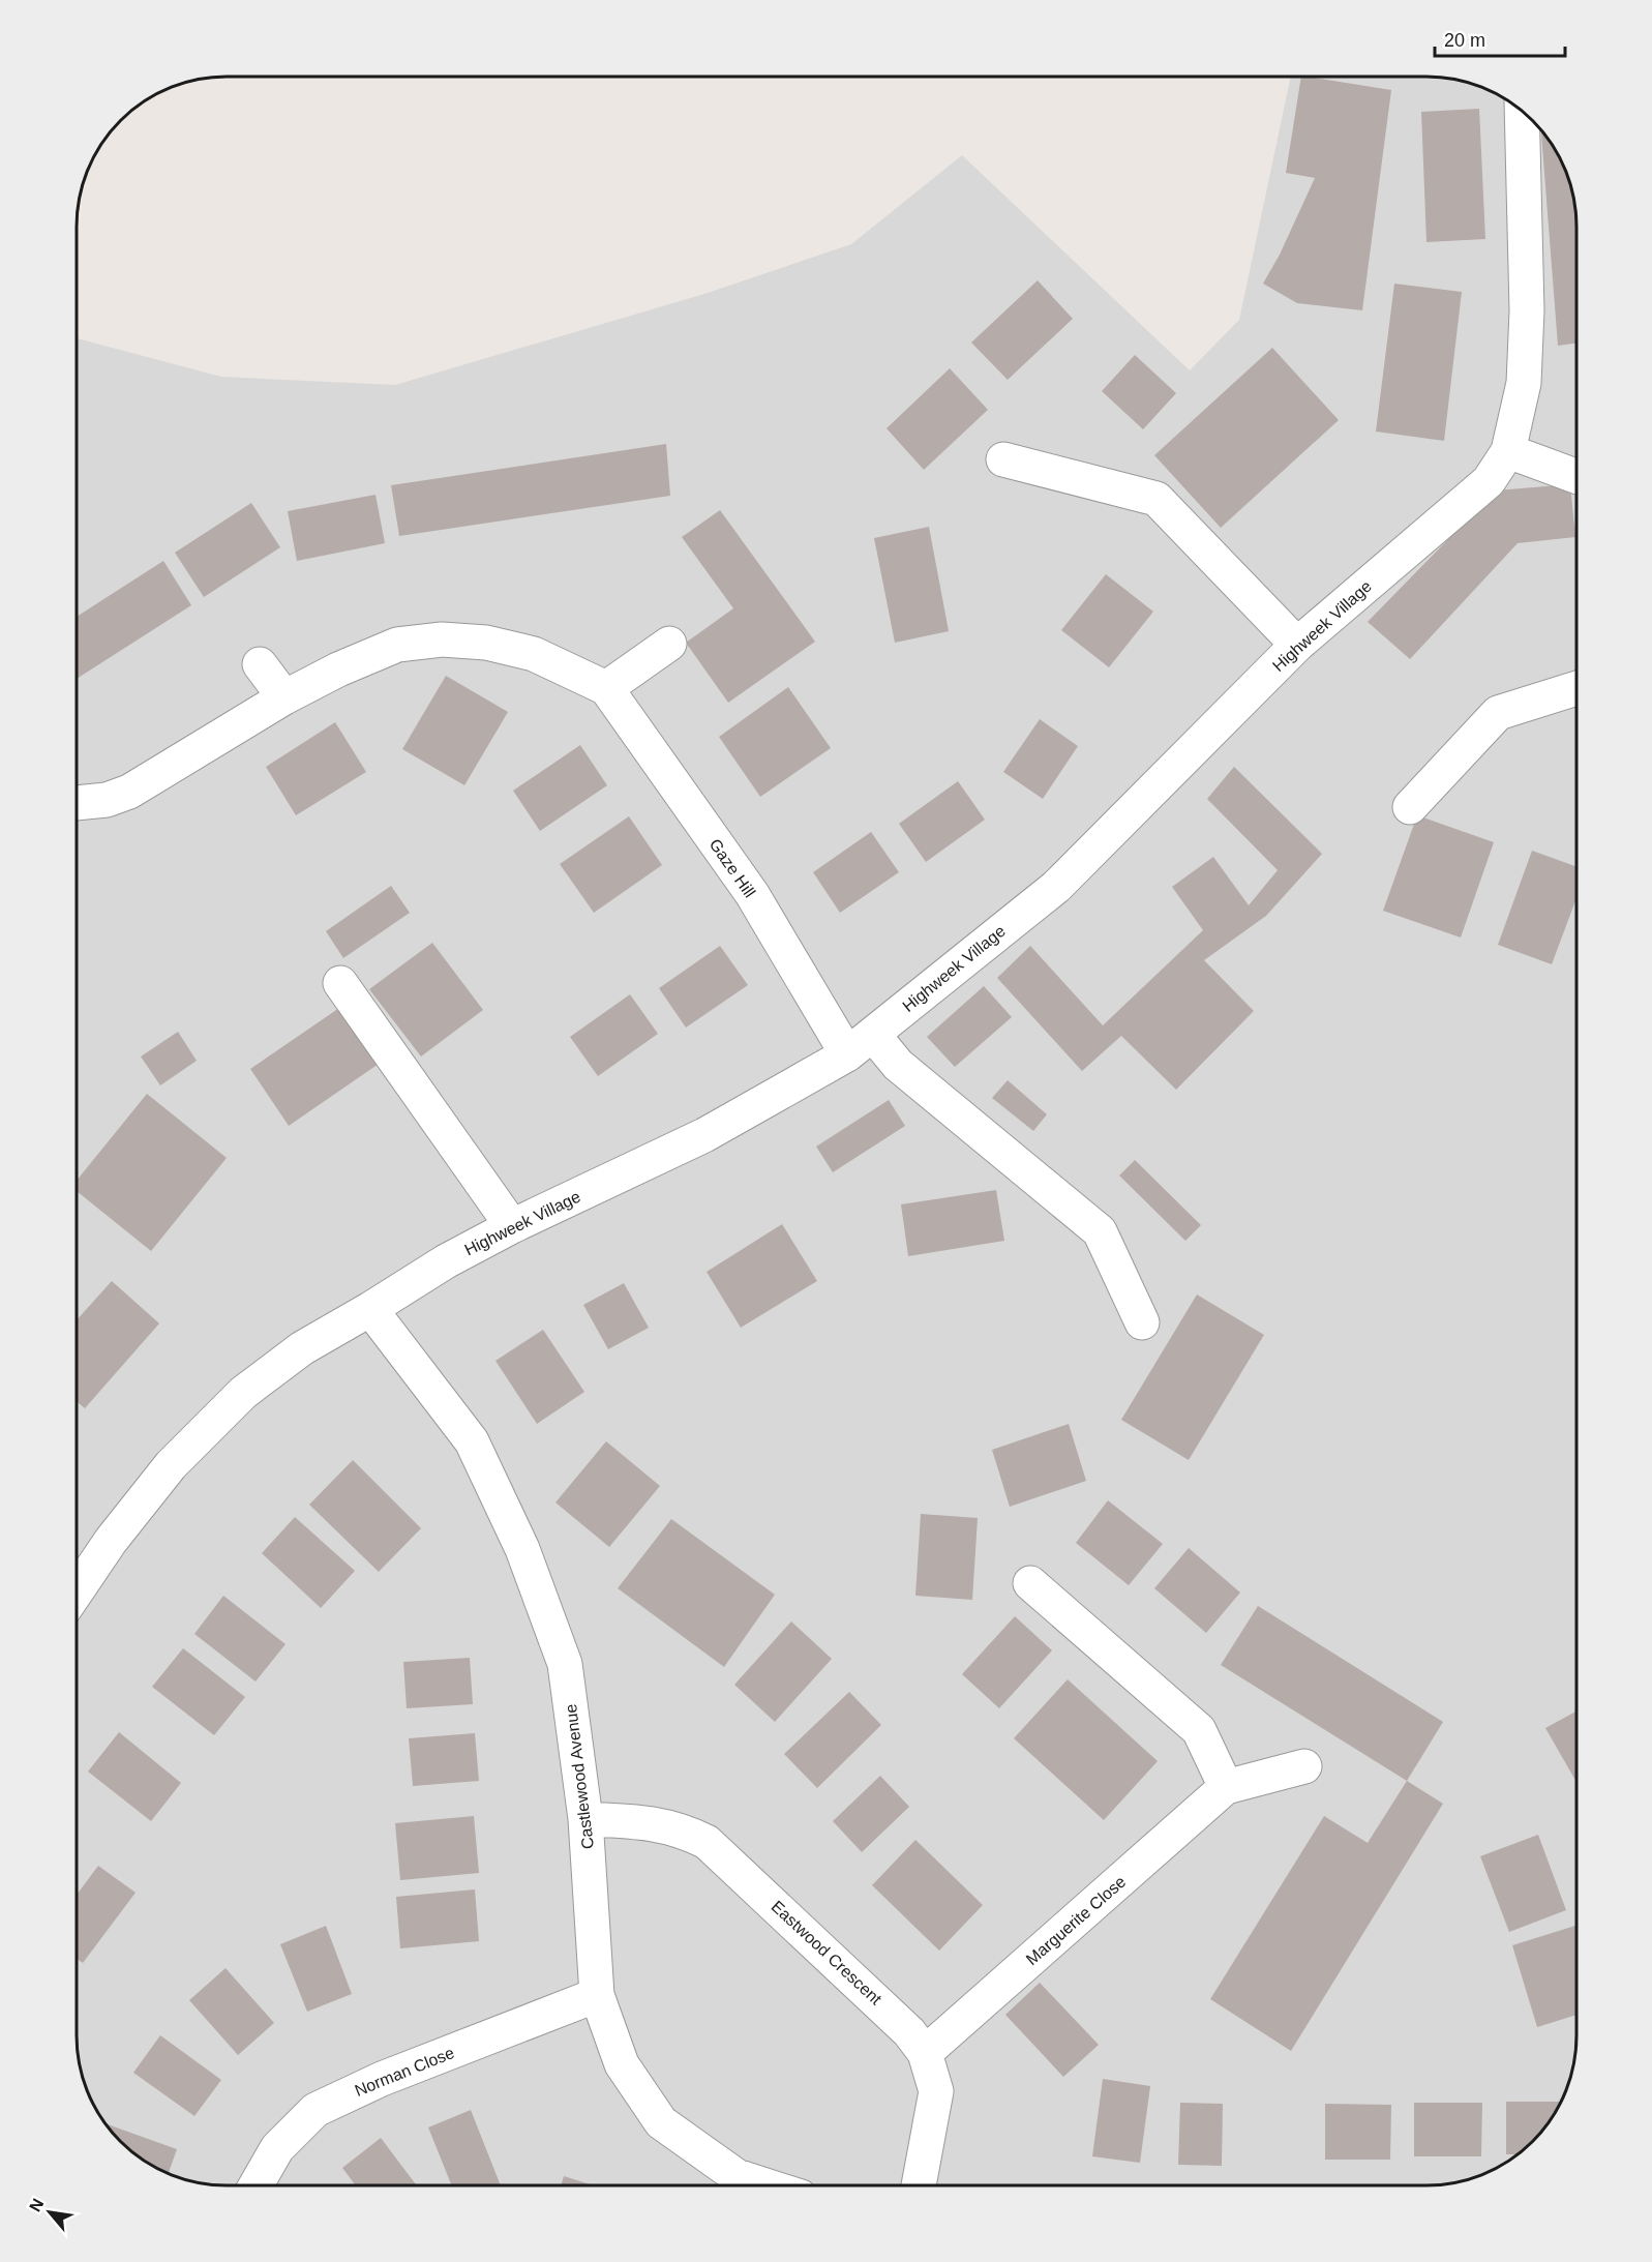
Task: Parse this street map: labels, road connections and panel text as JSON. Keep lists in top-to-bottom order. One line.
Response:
{"streets":{"street":["Highweek Village","Gaze Hill","Castlewood Avenue","Marguerite Close","Eastwood Crescent","Norman Close"]},"crossings":[["Highweek Village","Gaze Hill"],["Highweek Village","Castlewood Avenue"],["Castlewood Avenue","Eastwood Crescent"],["Castlewood Avenue","Norman Close"],["Marguerite Close","Eastwood Crescent"]],"scale_bar":"20 m","north":"top left"}
